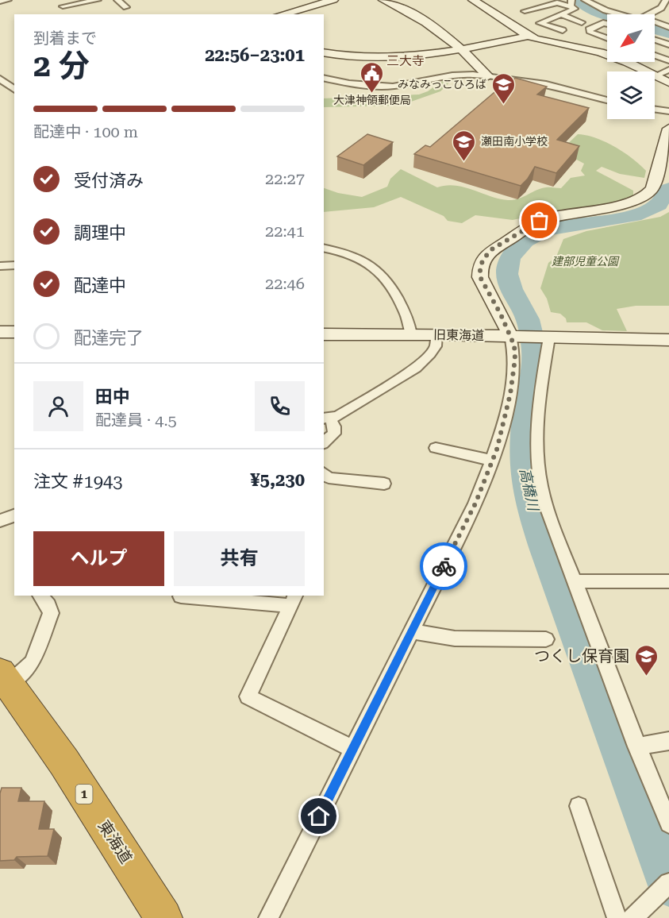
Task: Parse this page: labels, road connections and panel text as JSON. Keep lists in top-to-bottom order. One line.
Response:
{"streets":{"highway":["1","東海道"],"street":["旧東海道"]},"districts":["三大寺"],"water":["高橋川"],"parks":["建部児童公園"],"places":{"public building":["大津神領郵便局"],"school or university":["みなみっこひろば","瀬田南小学校","つくし保育園"]},"north":"bottom left","page":{"heading":["2 分","到着まで","22:56–23:01"],"panel":["田中","配達員 · 4.5","注文 #1943","¥5,230"],"bar":"配達中 · 100 m","list":[["受付済み","22:27"],["調理中","22:41"],["配達中","22:46"],"配達完了"],"buttons":["ヘルプ","共有"]}}
